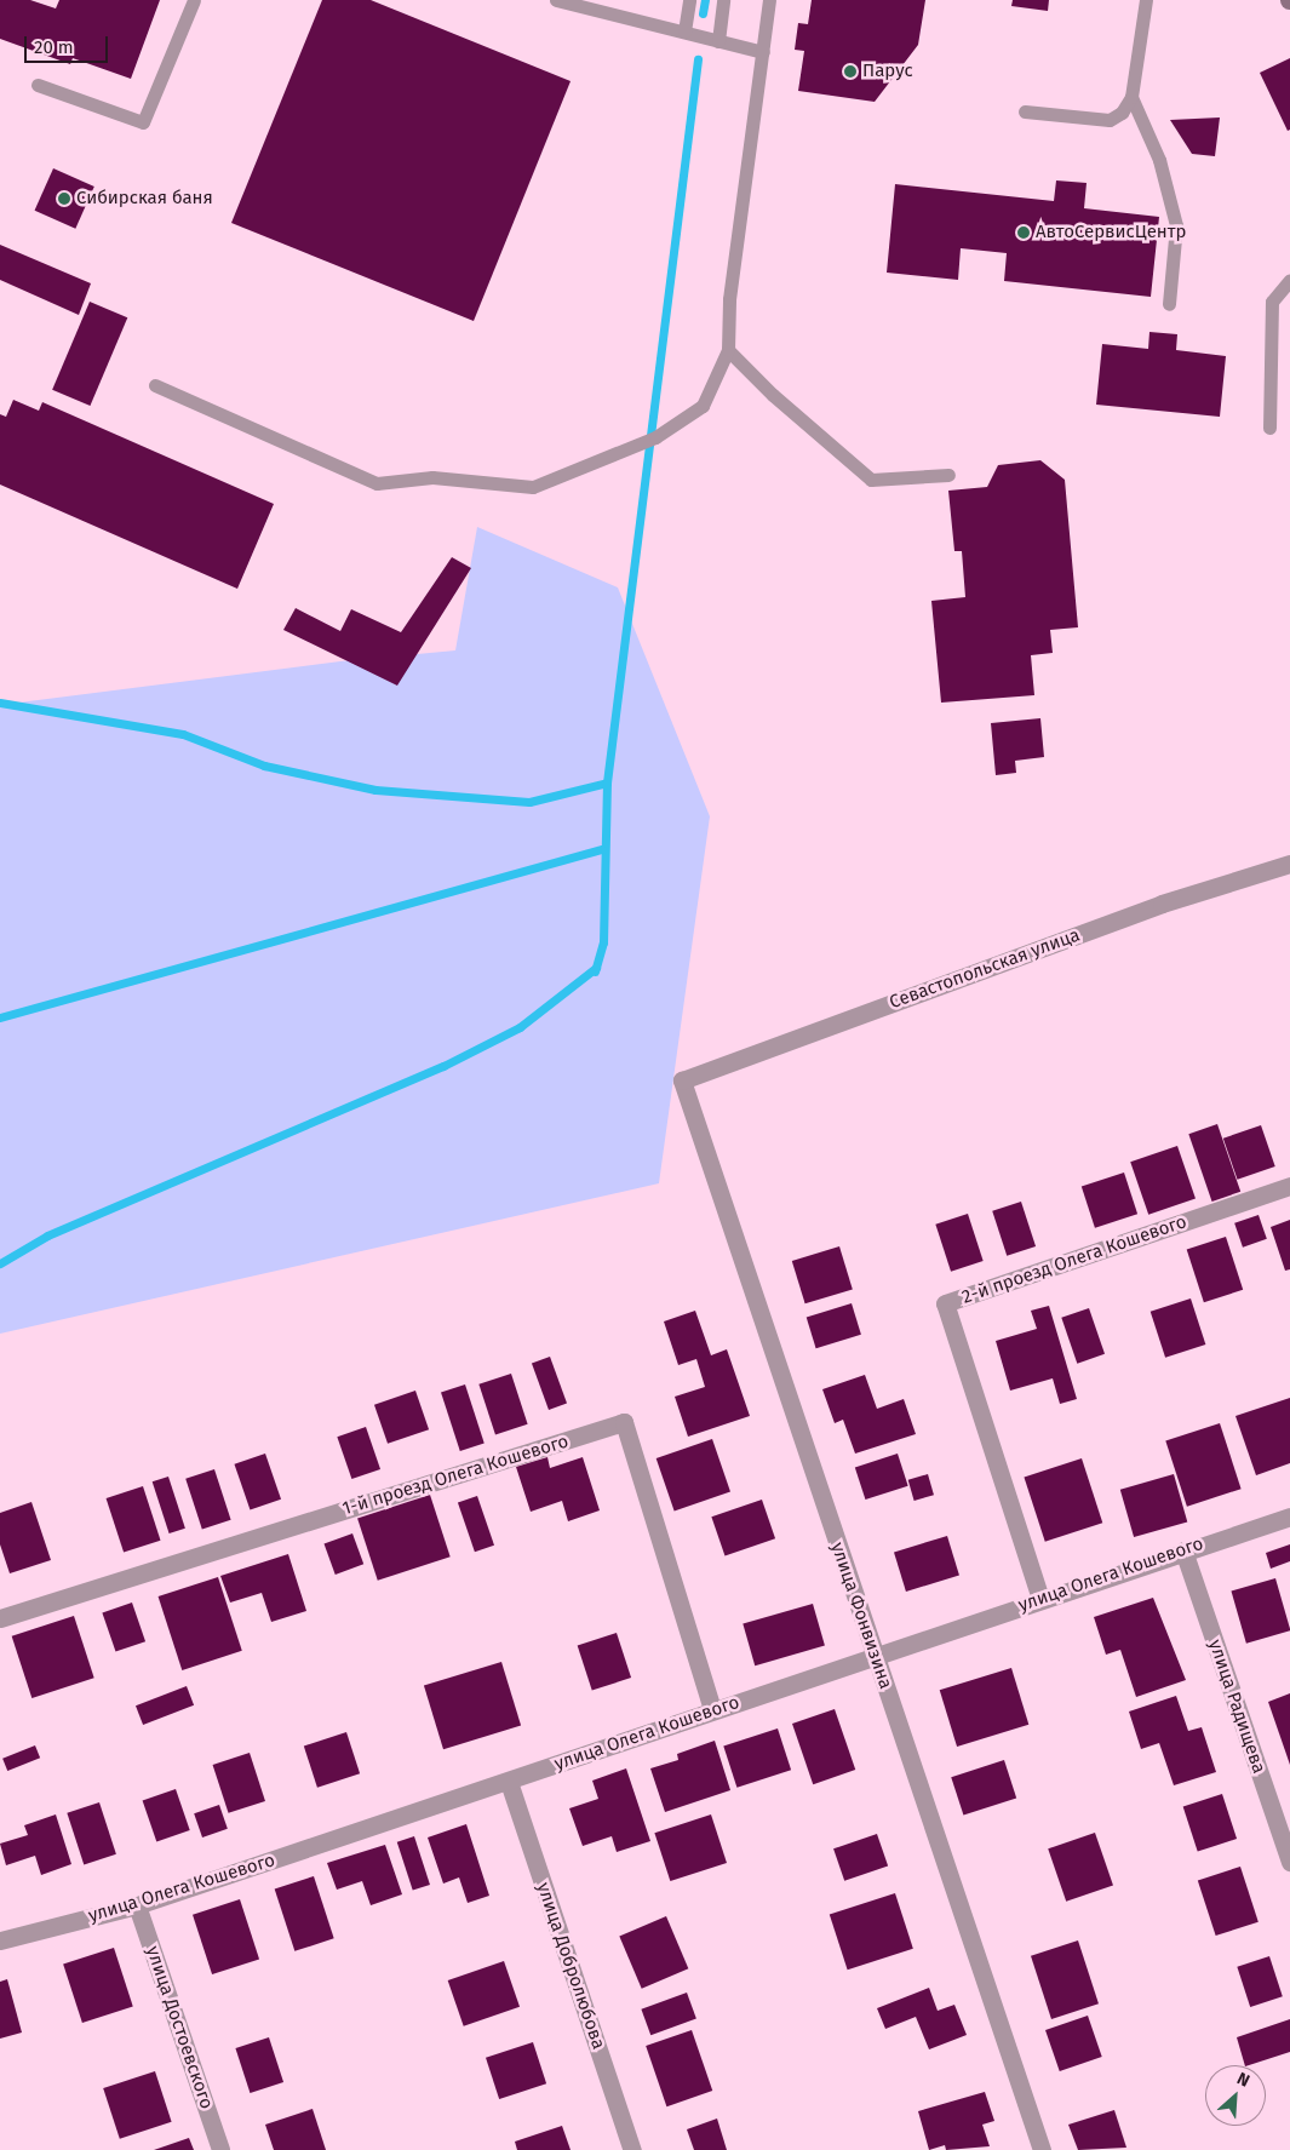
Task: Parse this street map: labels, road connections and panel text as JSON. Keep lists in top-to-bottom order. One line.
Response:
{"streets":{"street":["Севастопольская улица","2-й проезд Олега Кошевого","1-й проезд Олега Кошевого","улица Олега Кошевого","улица Фонвизина","улица Радищева","улица Добролюбова","улица Достоевского"]},"crossings":[["Севастопольская улица","улица Фонвизина"],["2-й проезд Олега Кошевого","улица Олега Кошевого"],["1-й проезд Олега Кошевого","улица Олега Кошевого"],["улица Олега Кошевого","улица Фонвизина"],["улица Олега Кошевого","улица Радищева"],["улица Олега Кошевого","улица Добролюбова"],["улица Олега Кошевого","улица Достоевского"]],"places":["Парус","Сибирская баня","АвтоСервисЦентр"],"scale_bar":"20 m","north":"top right"}
